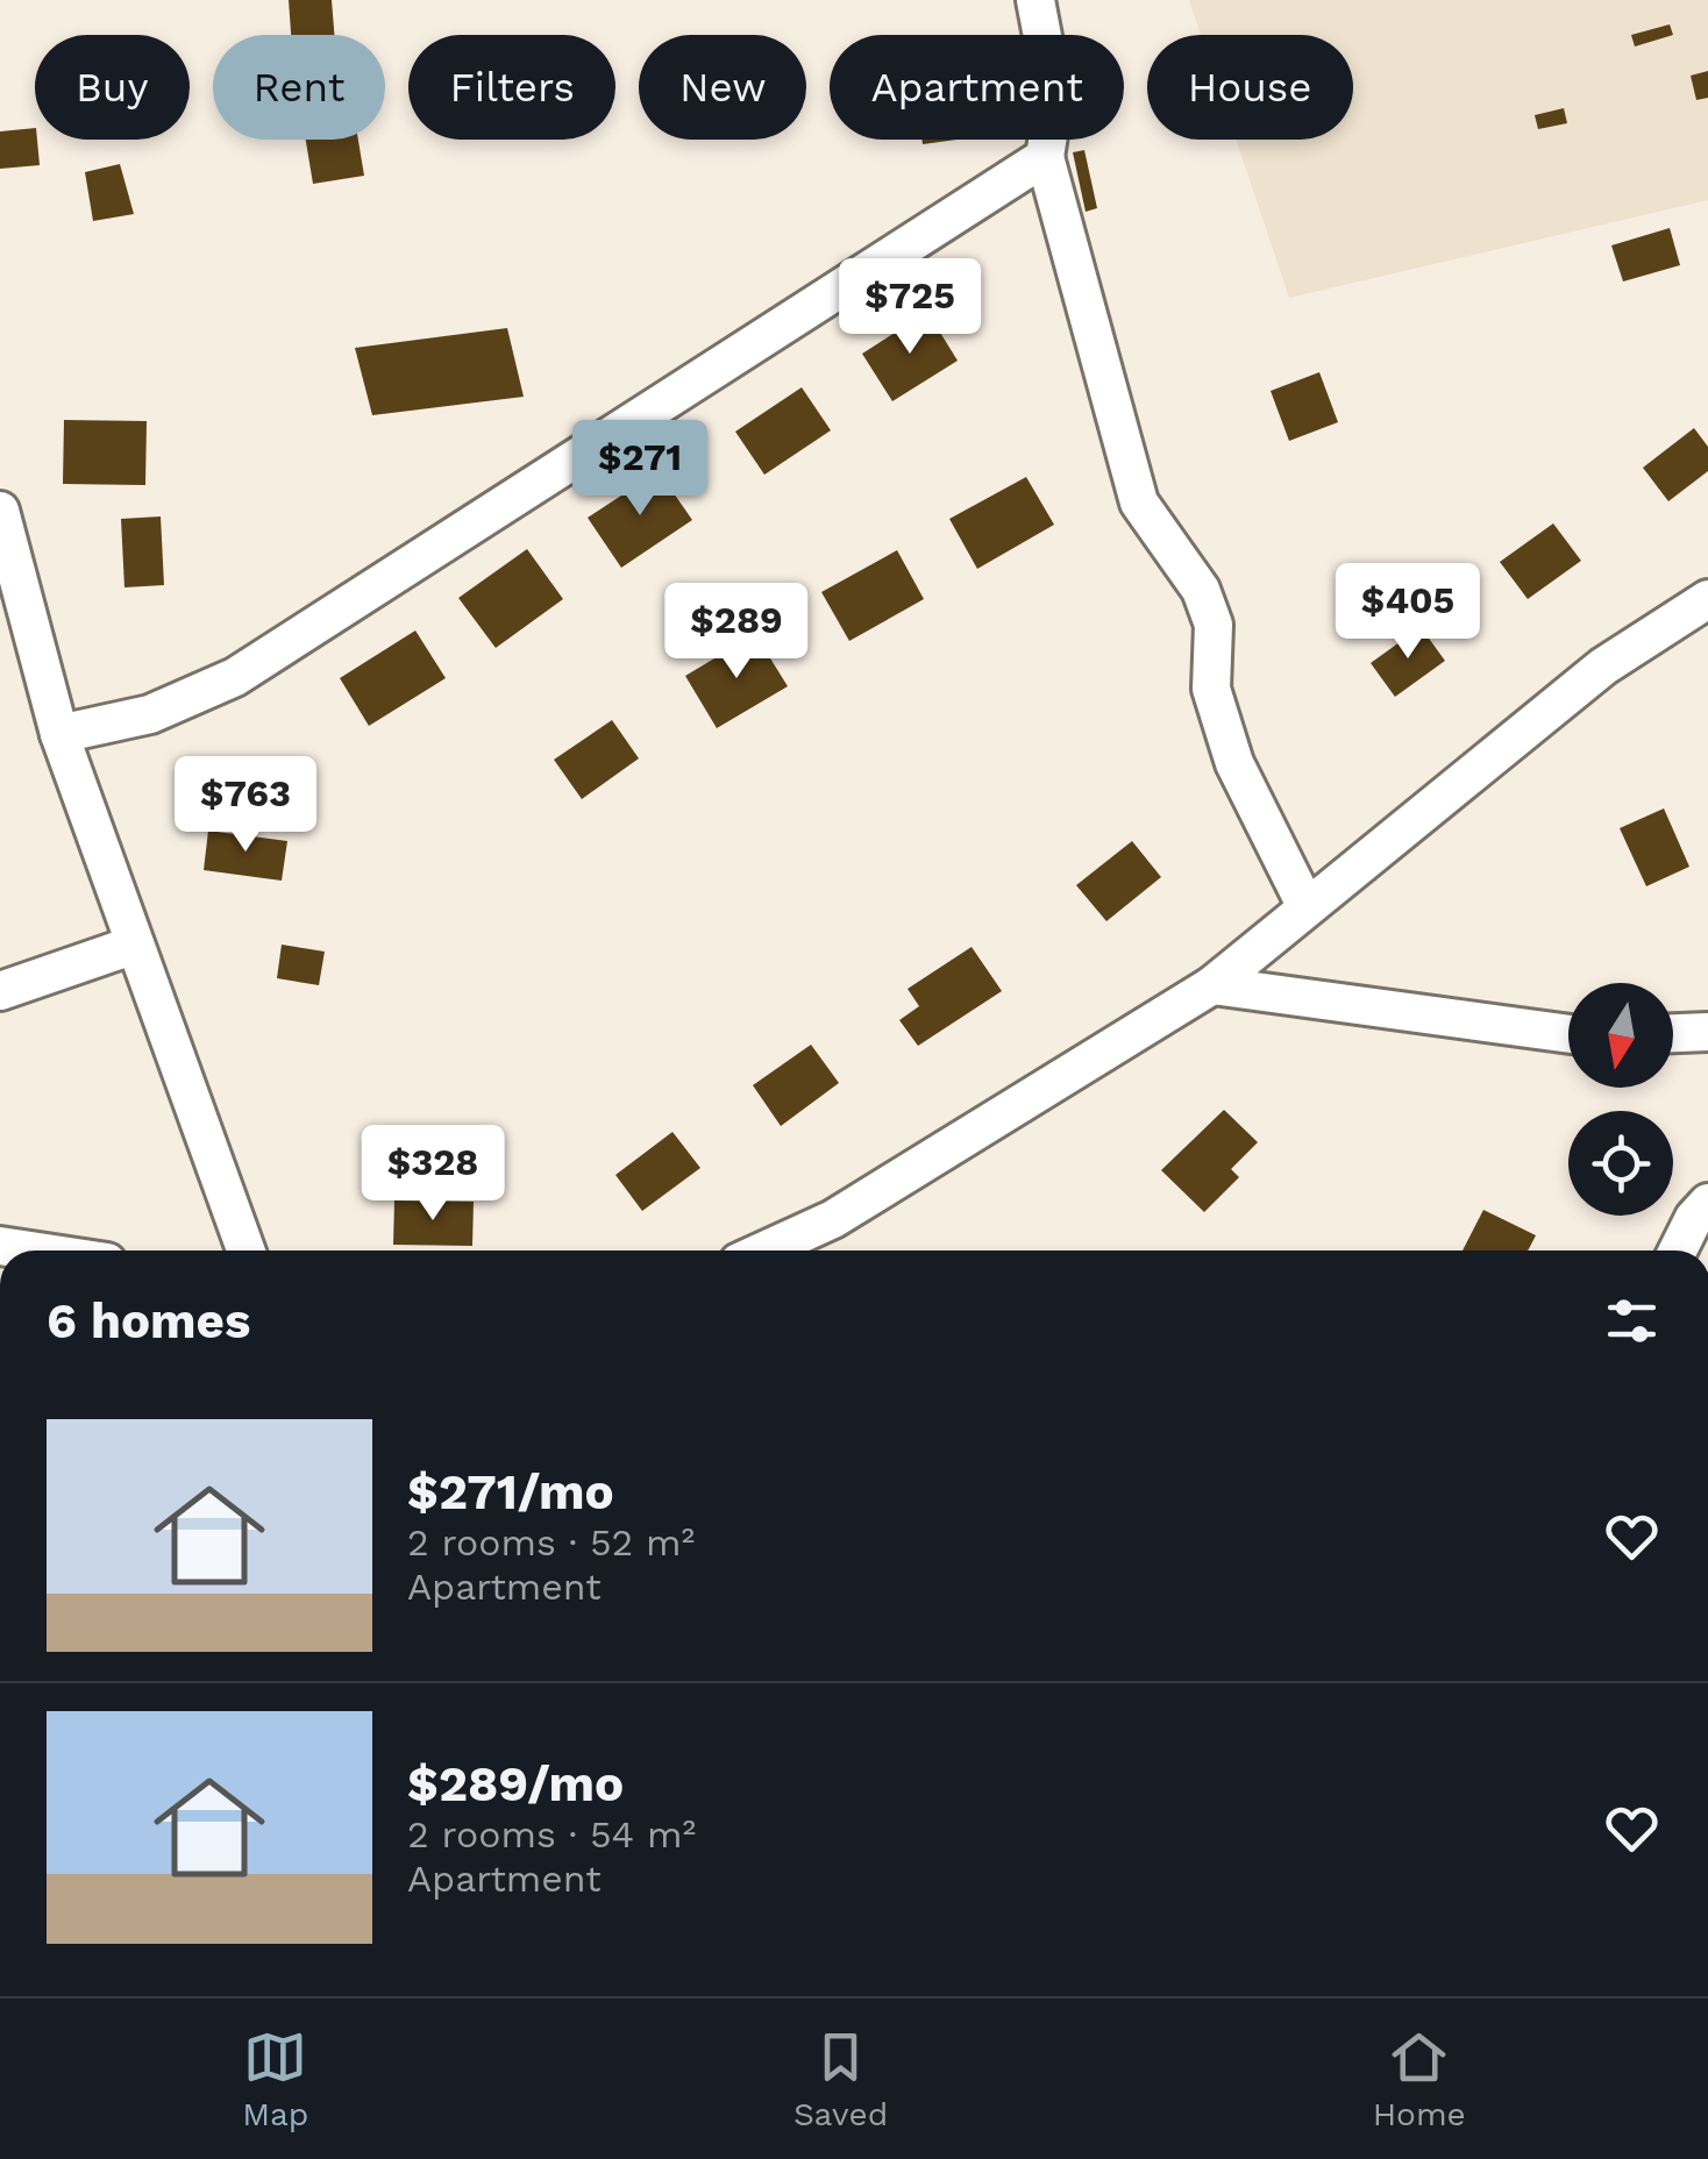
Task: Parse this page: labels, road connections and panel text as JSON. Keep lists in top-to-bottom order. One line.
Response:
{"north":"bottom","page":{"chip":["Buy","Rent","Filters","New","Apartment","House"],"price":["$725","$271","$405","$289","$763","$328"],"heading":"6 homes","list":[{"name":"$271/mo","note":"2 rooms · 52 m² · Apartment"},{"name":"$289/mo","note":"2 rooms · 54 m² · Apartment"}],"tabs":["Map","Saved","Home"]}}
